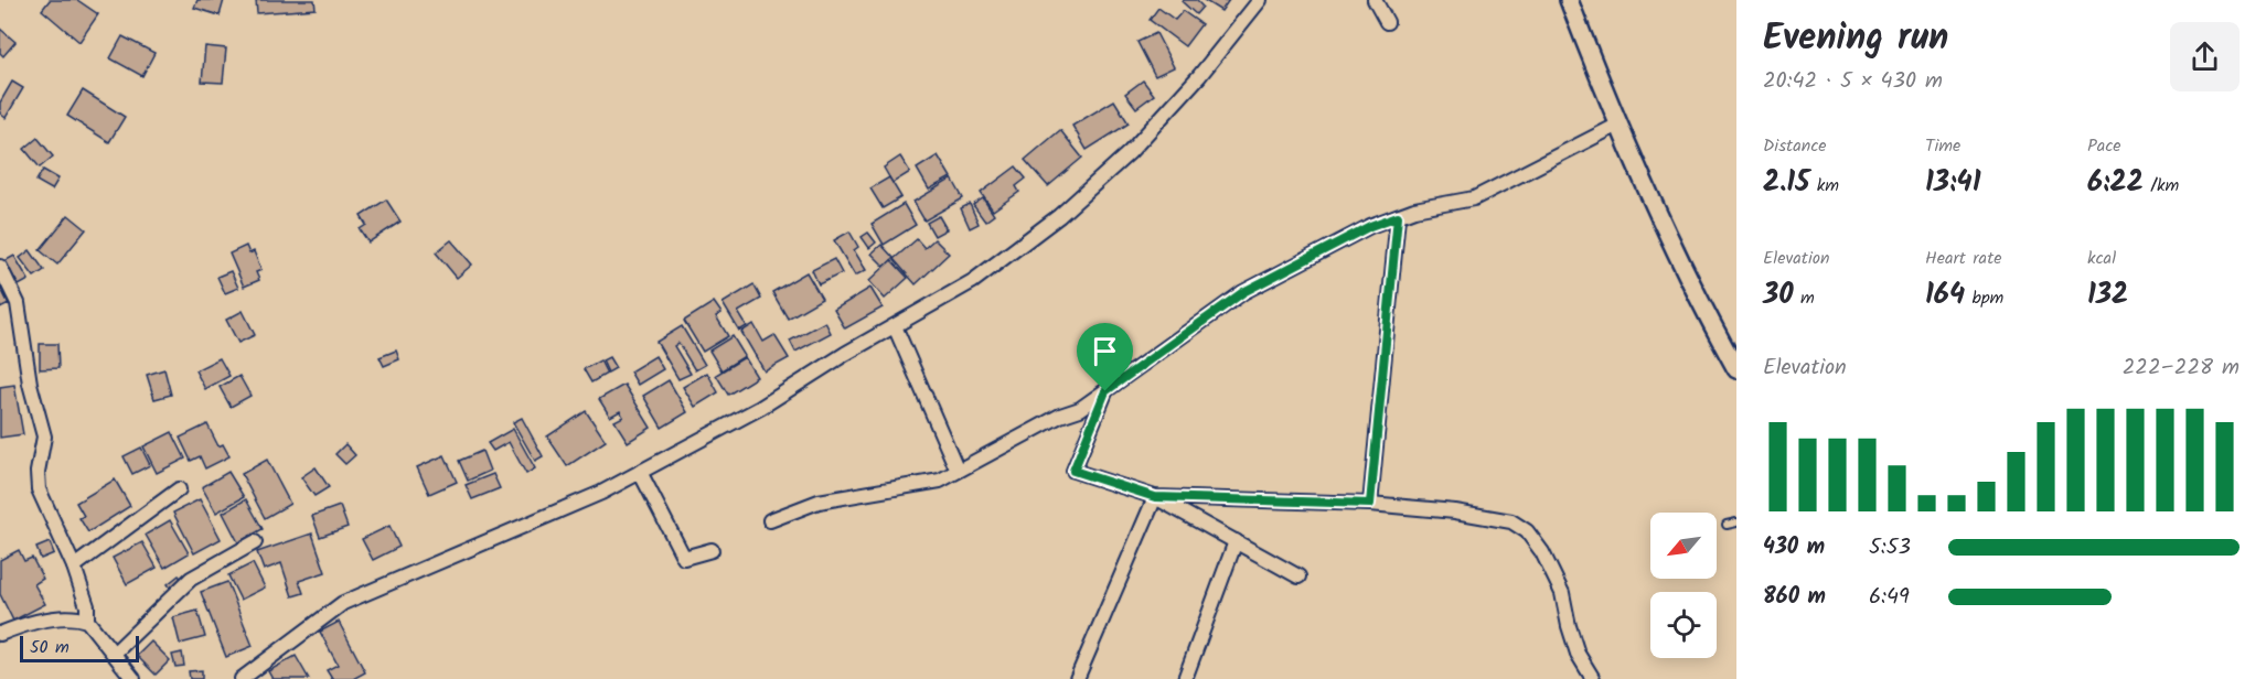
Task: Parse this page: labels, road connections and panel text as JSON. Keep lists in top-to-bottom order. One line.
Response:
{"scale_bar":"50 m","north":"bottom left","page":{"heading":["Evening run","20:42 · 5 × 430 m"],"stats":[["Distance","2.15 km"],["Time","13:41"],["Pace","6:22 /km"],["Elevation","30 m"],["Heart rate","164 bpm"],["kcal","132"]],"chart":["Elevation","222–228 m"],"list":[{"name":"430 m","note":"5:53"},{"name":"860 m","note":"6:49"}],"scale":"50 m"}}
